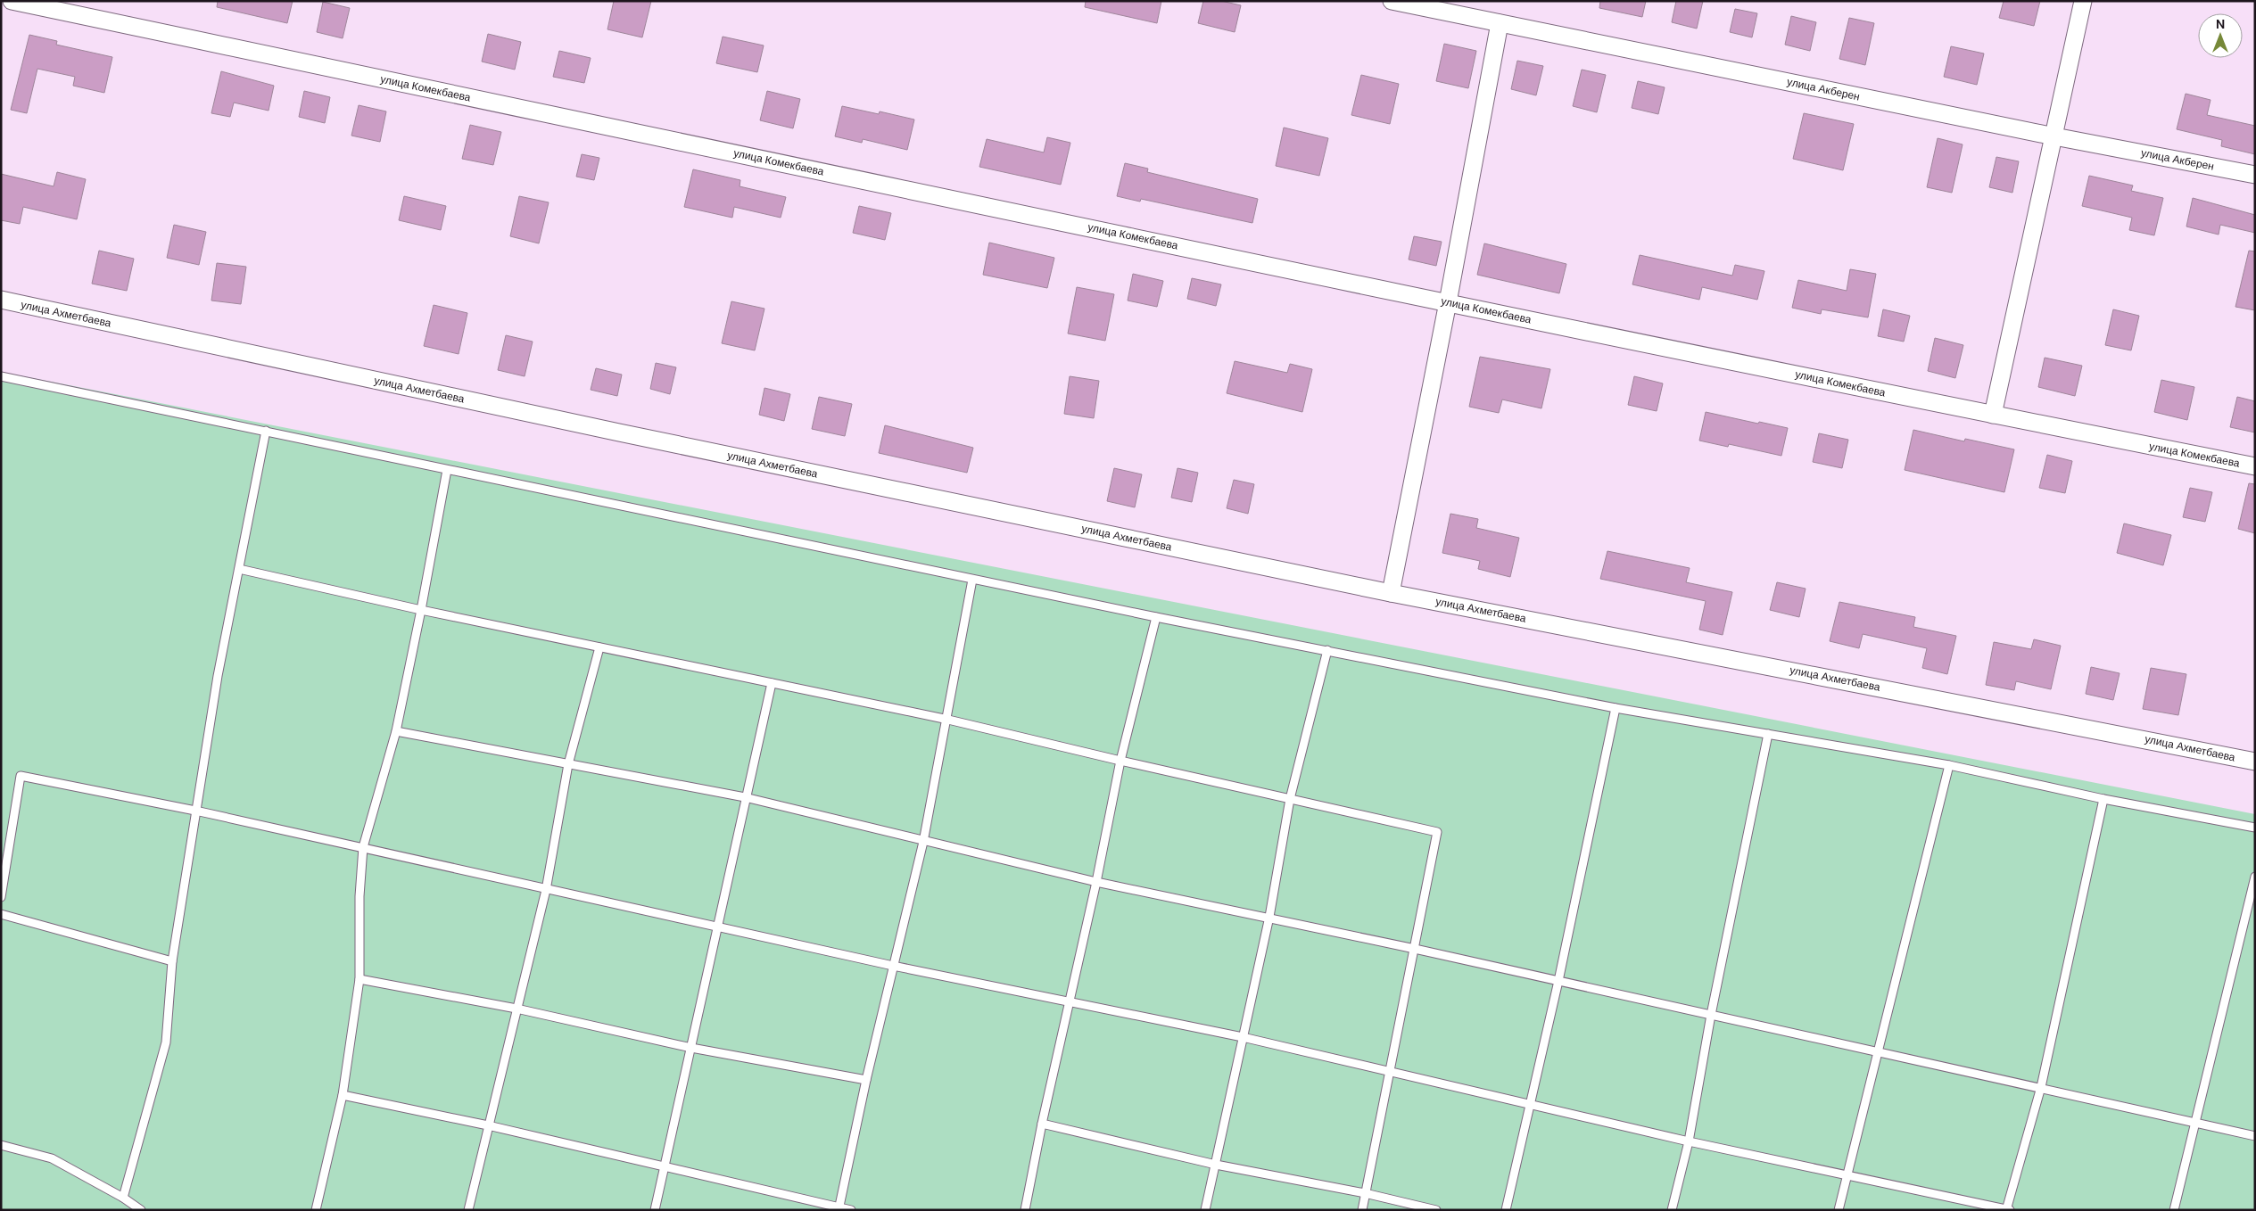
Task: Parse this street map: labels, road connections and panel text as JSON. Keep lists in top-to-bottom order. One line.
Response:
{"streets":{"street":["улица Комекбаева","улица Акберен","улица Ахметбаева"]},"north":"top"}
